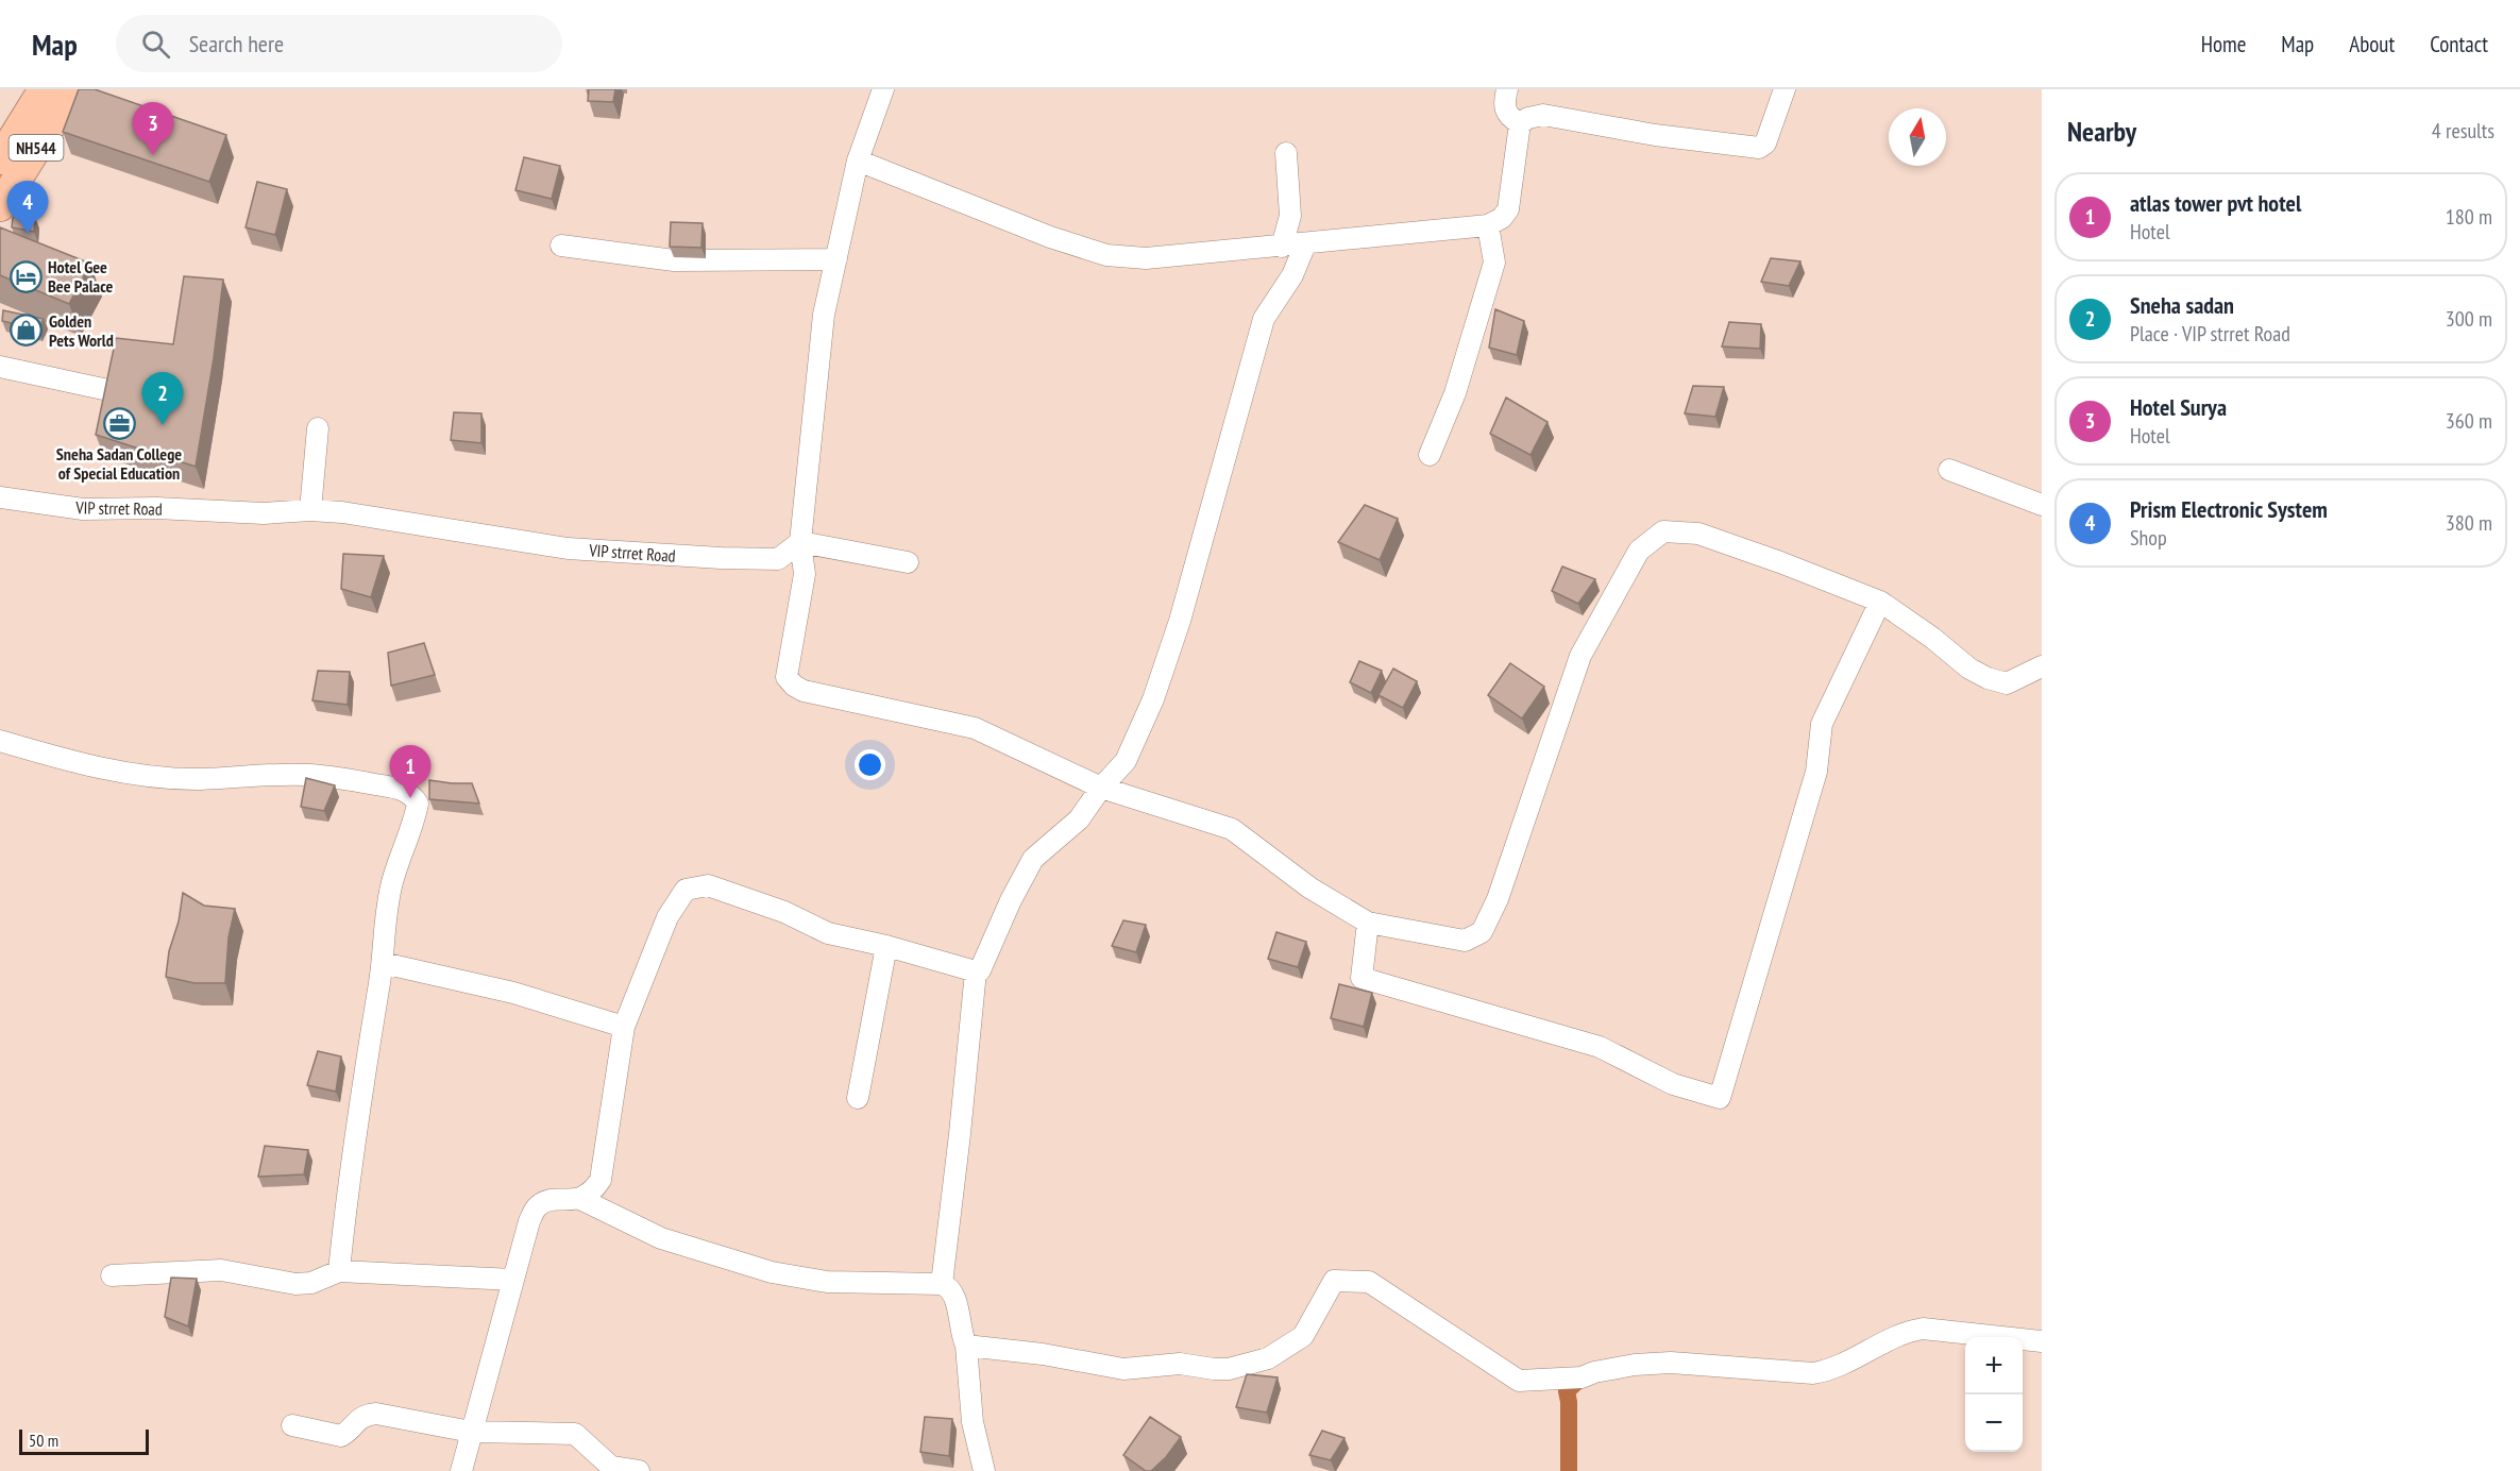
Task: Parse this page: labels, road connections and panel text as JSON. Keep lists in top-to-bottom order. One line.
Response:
{"streets":{"highway":["NH544"],"street":["VIP strret Road"]},"places":{"hotel":["Hotel Gee Bee Palace"],"shop":["Golden Pets World"],"office":["Sneha Sadan College of Special Education"]},"scale_bar":"50 m","north":"top","page":{"header":"Map","search":"Search here","nav":["Home","Map","About","Contact"],"heading":["Nearby","4 results"],"pins":["3","4","2","1"],"list":[{"mark":"1","name":"atlas tower pvt hotel","note":"Hotel","value":"180 m"},{"mark":"2","name":"Sneha sadan","note":"Place · VIP strret Road","value":"300 m"},{"mark":"3","name":"Hotel Surya","note":"Hotel","value":"360 m"},{"mark":"4","name":"Prism Electronic System","note":"Shop","value":"380 m"}],"map_buttons":["+","−"],"scale":"50 m"}}
